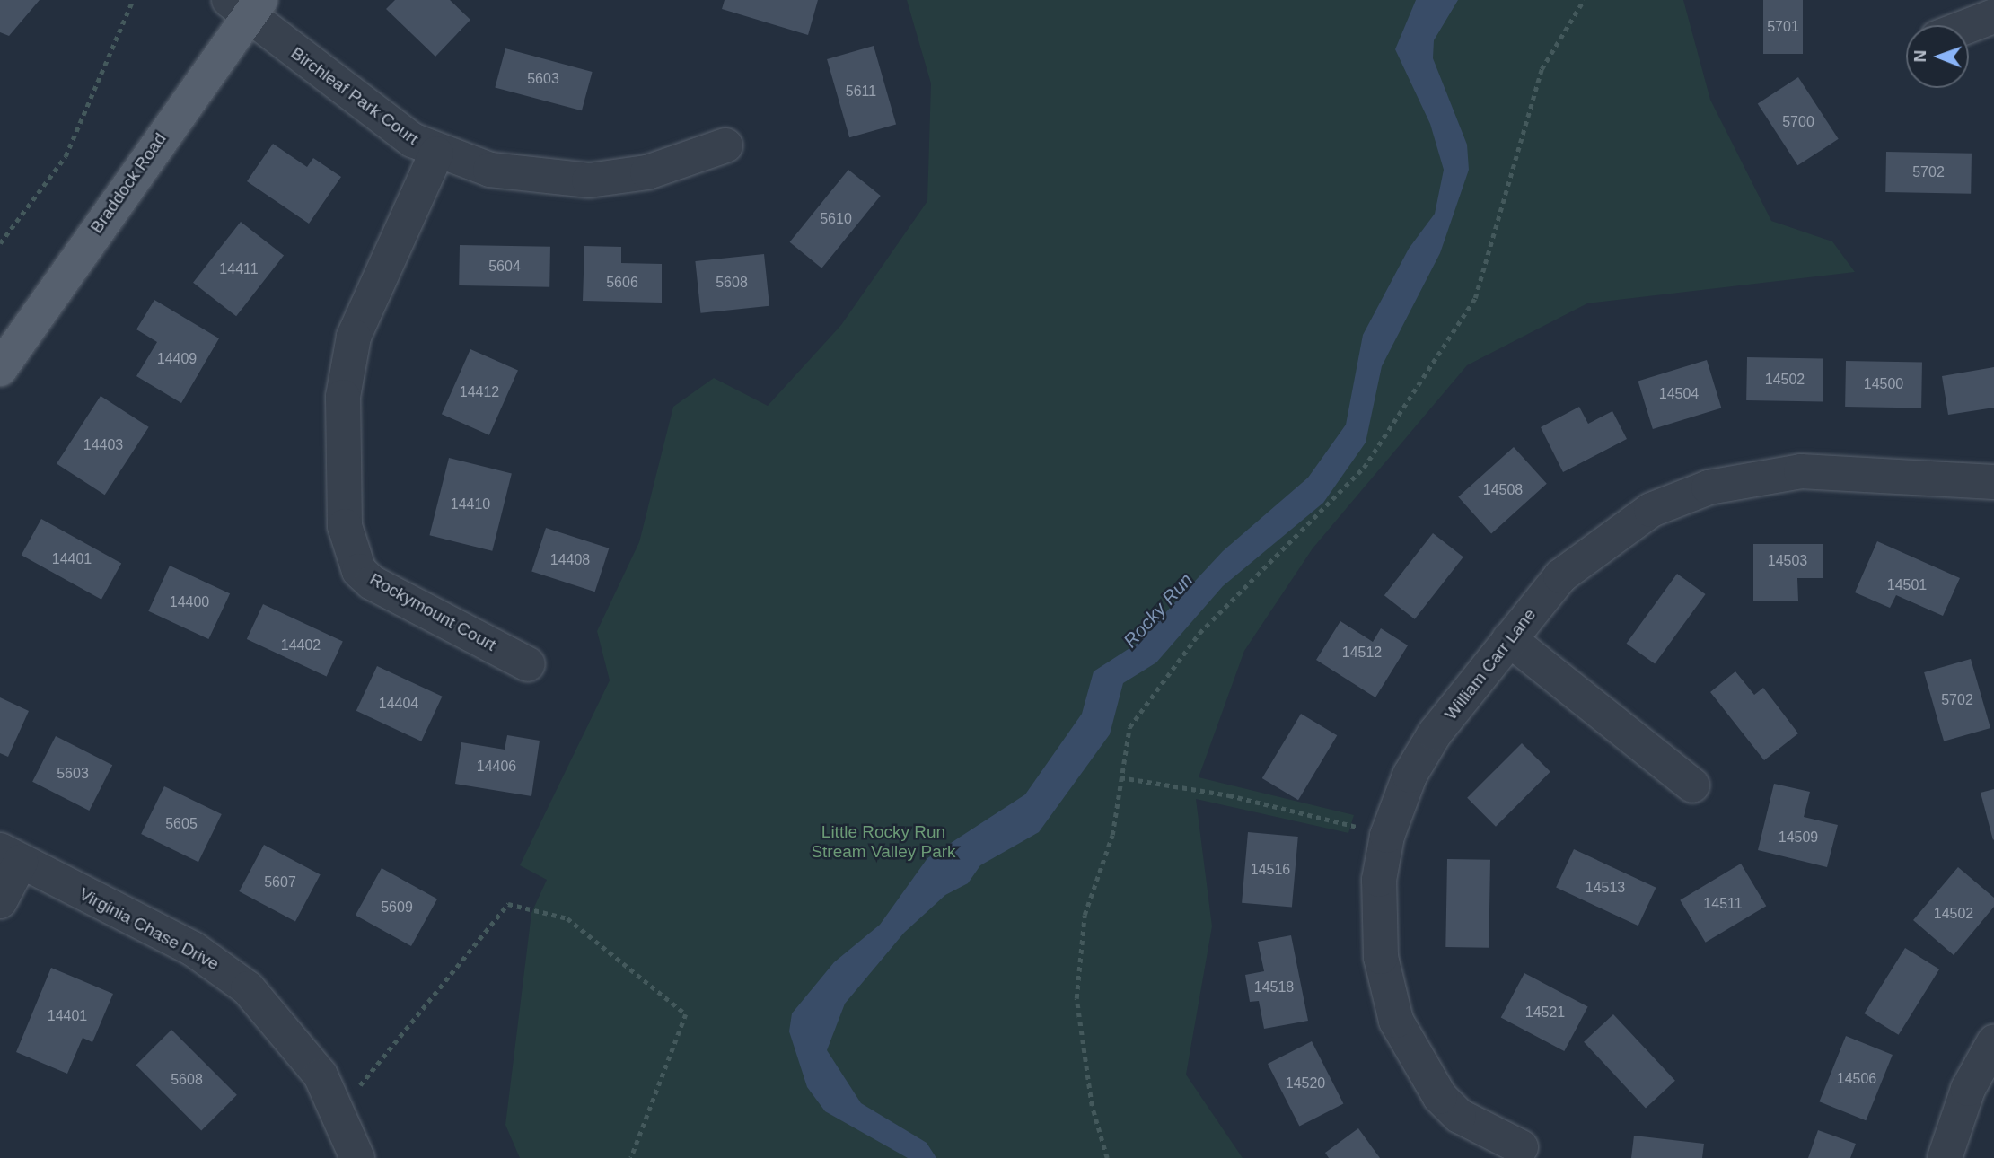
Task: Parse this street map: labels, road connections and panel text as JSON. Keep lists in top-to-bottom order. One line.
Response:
{"streets":{"main road":["Braddock Road"],"street":["Birchleaf Park Court","Rockymount Court","William Carr Lane","Virginia Chase Drive"]},"crossings":[["Birchleaf Park Court","Braddock Road"],["Birchleaf Park Court","Rockymount Court"]],"water":["Rocky Run"],"parks":["Little Rocky Run Stream Valley Park"],"house_numbers":["5701","5603","5611","5700","5702","5610","5604","14411","5606","5608","14409","14502","14500","14412","14504","14403","14508","14410","14401","14408","14503","14501","14400","14402","14512","5702","14404","14406","5603","5605","14509","14516","5607","14513","14511","5609","14502","14518","14521","14401","14506","5608","14520"],"north":"left"}
